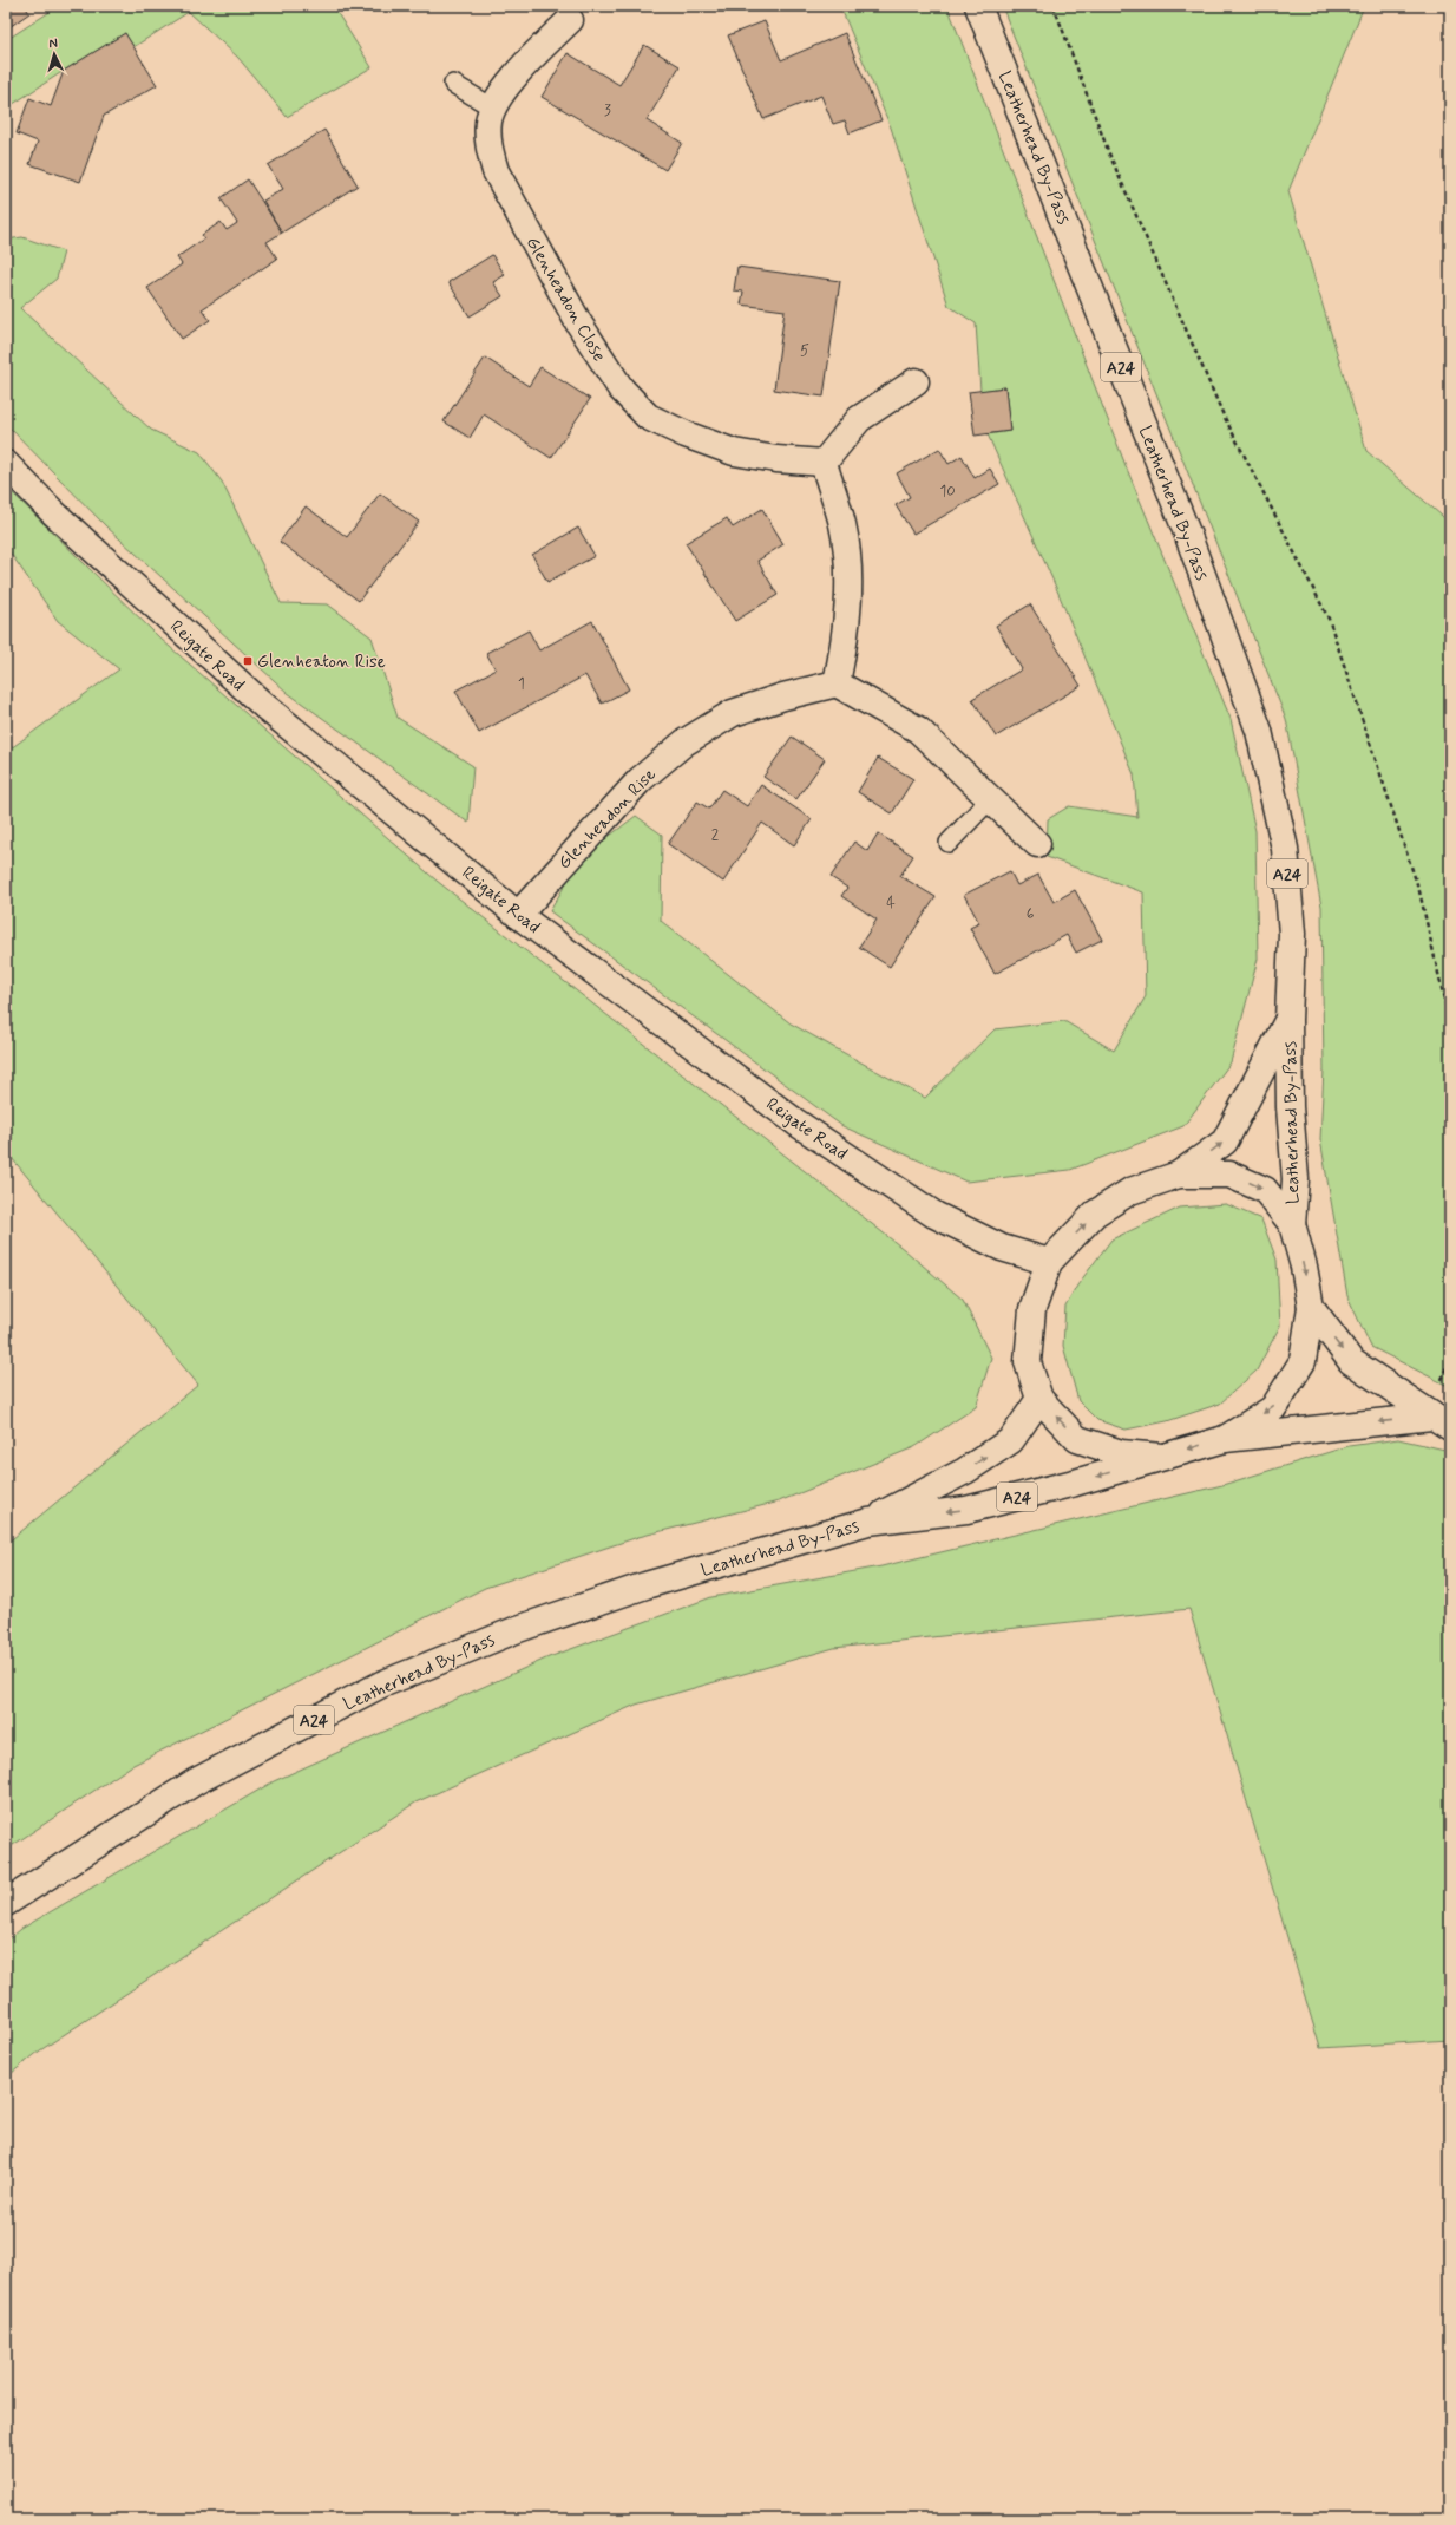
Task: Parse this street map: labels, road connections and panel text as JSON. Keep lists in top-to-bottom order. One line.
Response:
{"streets":{"main road":["Leatherhead By-Pass","Glenheadon Close","A24","Reigate Road","Glenheadon Rise"]},"crossings":[["Reigate Road","Glenheadon Rise"]],"places":{"transit":["Glenheaton Rise"]},"house_numbers":["3","5","10","1","2","4","6"],"north":"top"}
